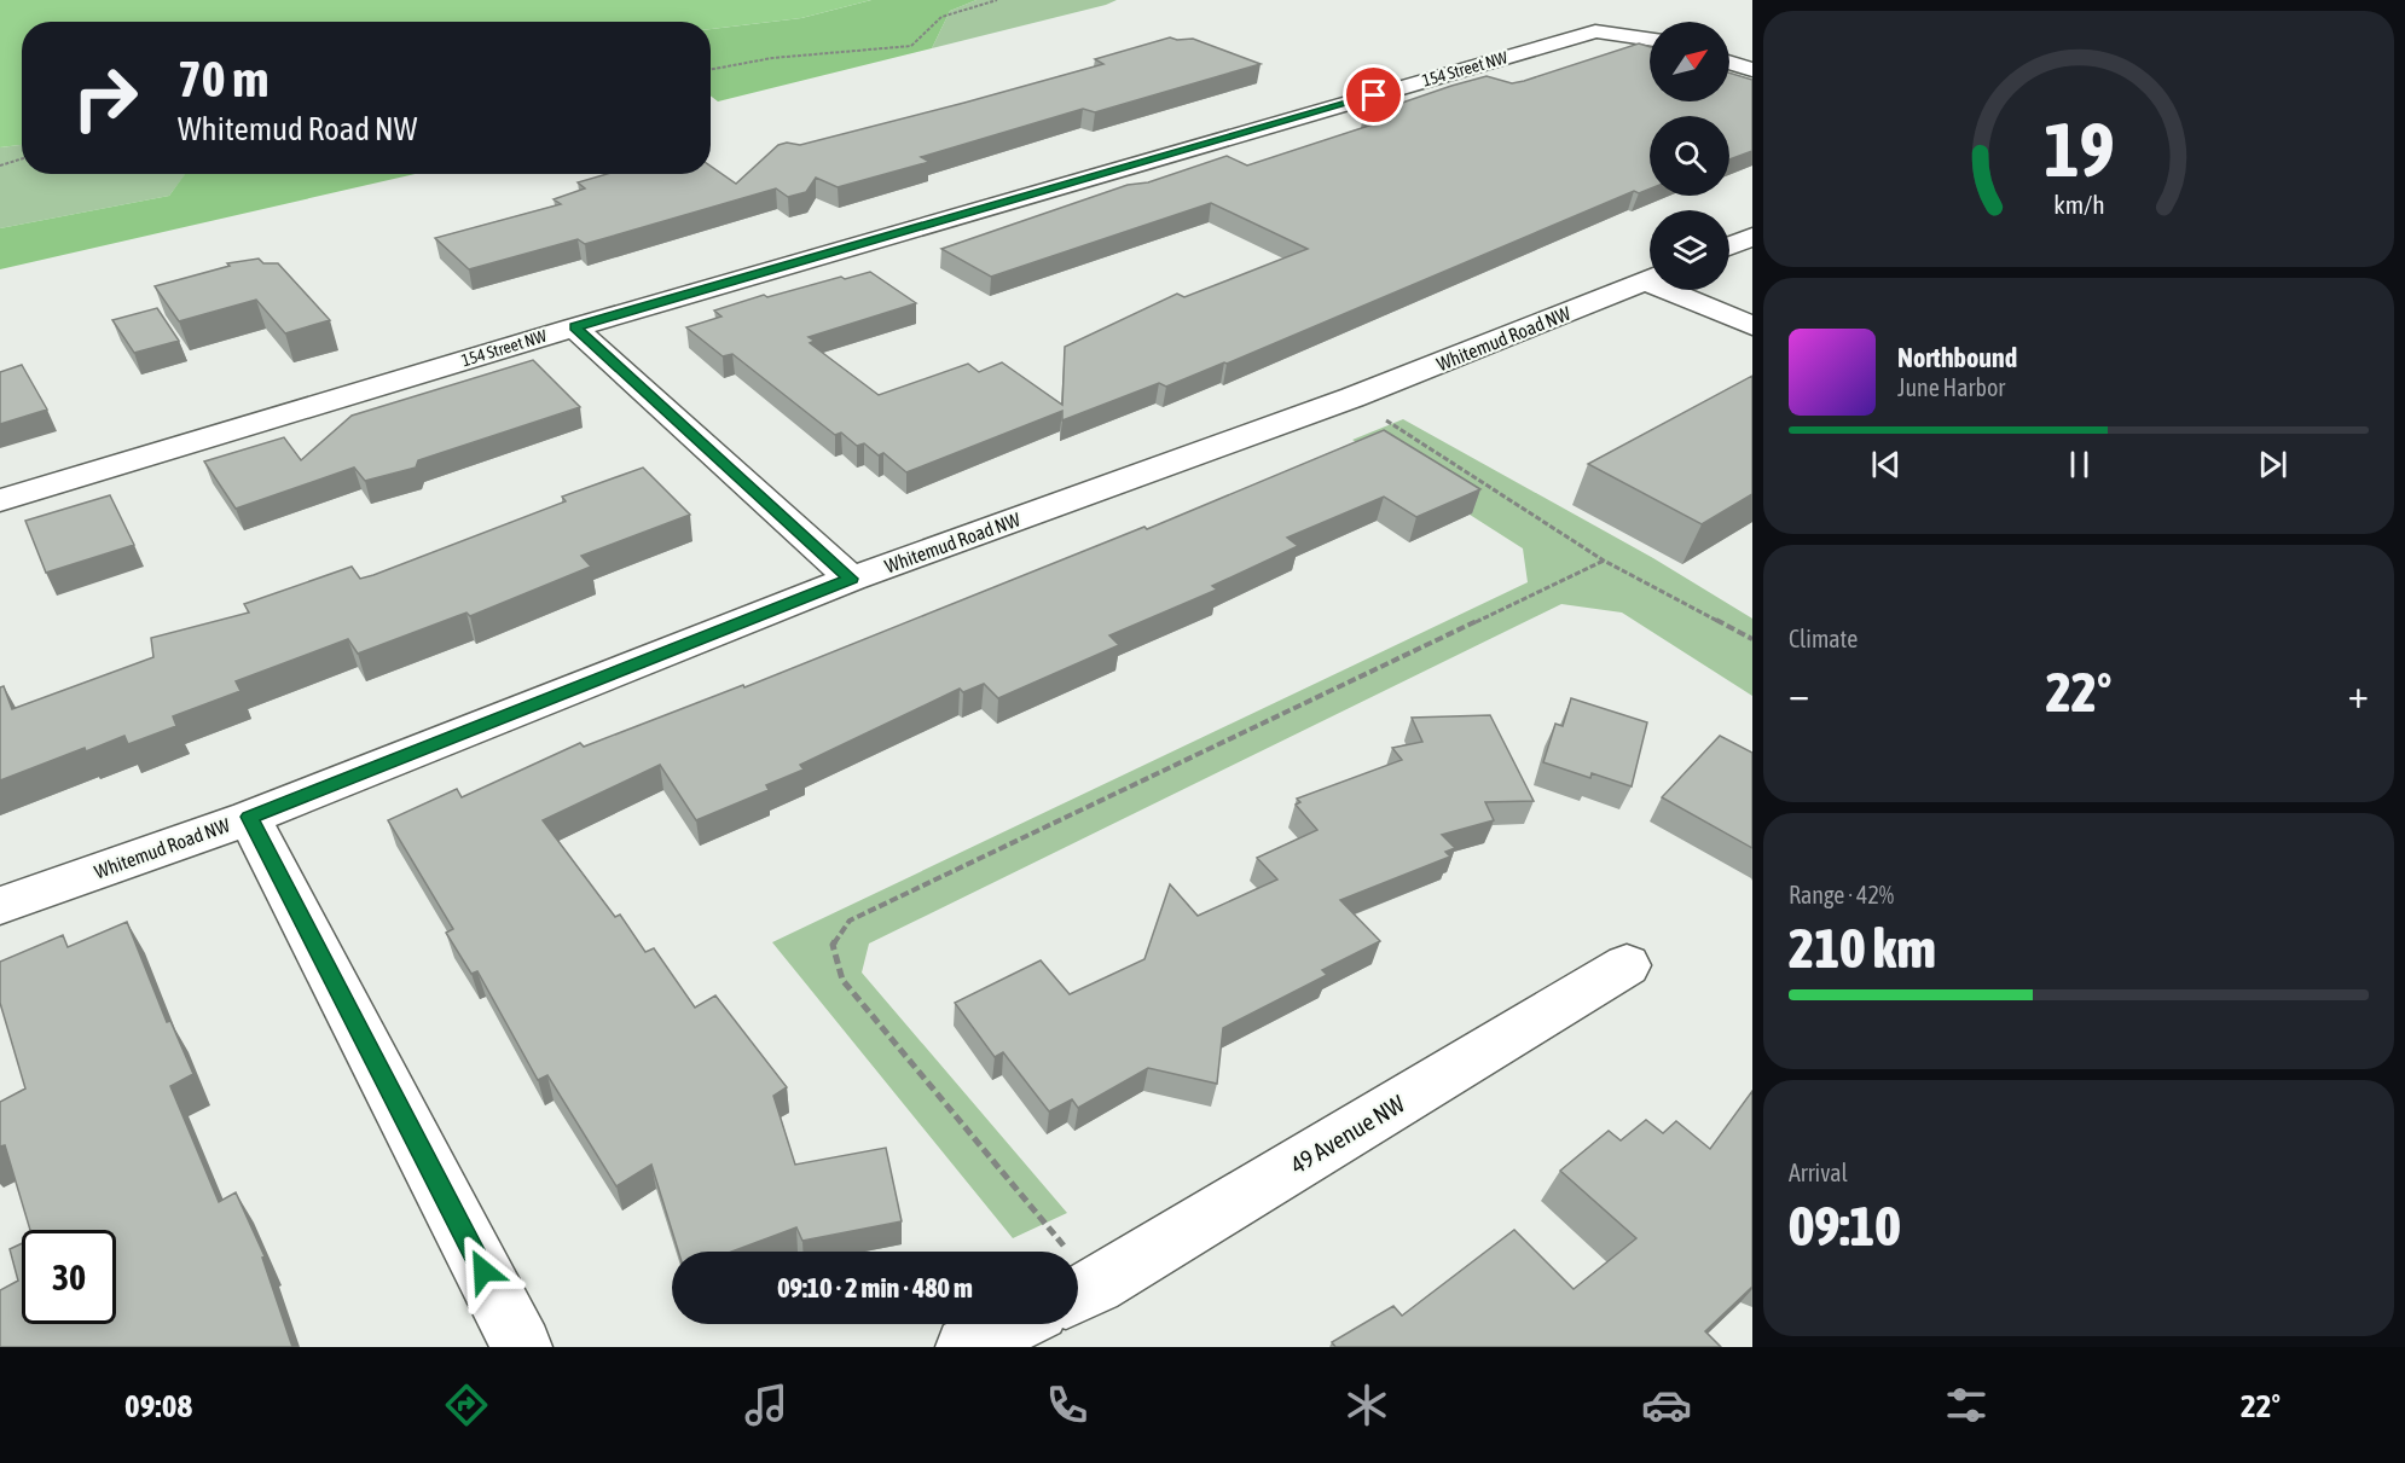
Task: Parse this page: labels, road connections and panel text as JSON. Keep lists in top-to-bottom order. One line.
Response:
{"streets":{"street":["154 Street NW","Whitemud Road NW","49 Avenue NW"]},"north":"top right","page":{"turn":["70 m","Whitemud Road NW"],"song":["Northbound","June Harbor"],"tile":["Climate",["Range · 42%","210 km"],["Arrival","09:10"]],"heat":["−","22°","+"],"limit":"30","trip":"09:10 · 2 min · 480 m","tabs":["09:08","22°"],"gauge":["19","km/h"]}}
